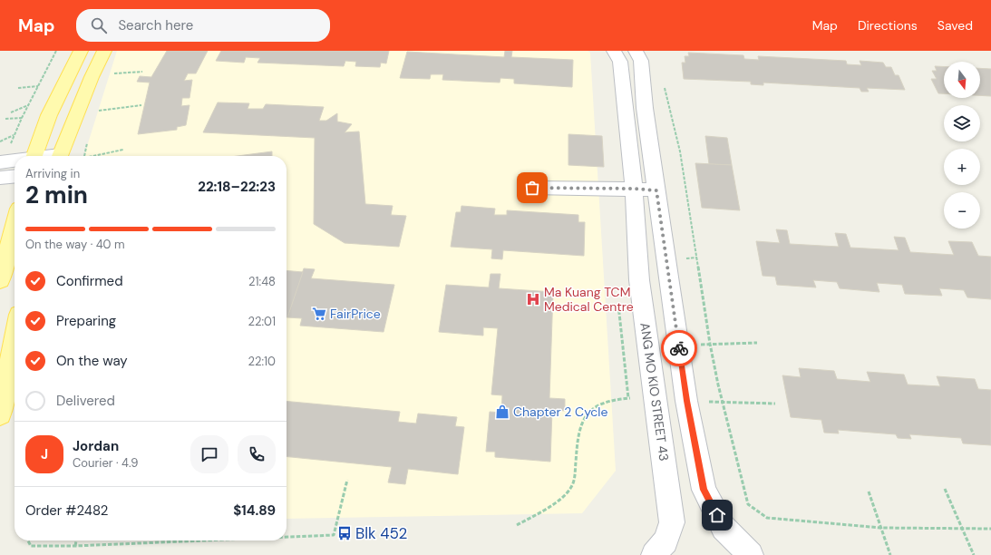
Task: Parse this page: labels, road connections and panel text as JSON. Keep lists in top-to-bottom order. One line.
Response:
{"streets":{"street":["ANG MO KIO STREET 43"]},"places":{"hospital":["Ma Kuang TCM Medical Centre"],"supermarket":["FairPrice"],"shop":["Chapter 2 Cycle"],"bus stop":["Blk 452"]},"north":"bottom","page":{"header":"Map","search":"Search here","nav":["Map","Directions","Saved"],"map_buttons":["+","−"],"heading":["2 min","Arriving in","22:18–22:23"],"panel":["Jordan","Courier · 4.9","Order #2482","$14.89"],"bar":"On the way · 40 m","list":[["Confirmed","21:48"],["Preparing","22:01"],["On the way","22:10"],"Delivered"],"round":"J"}}
